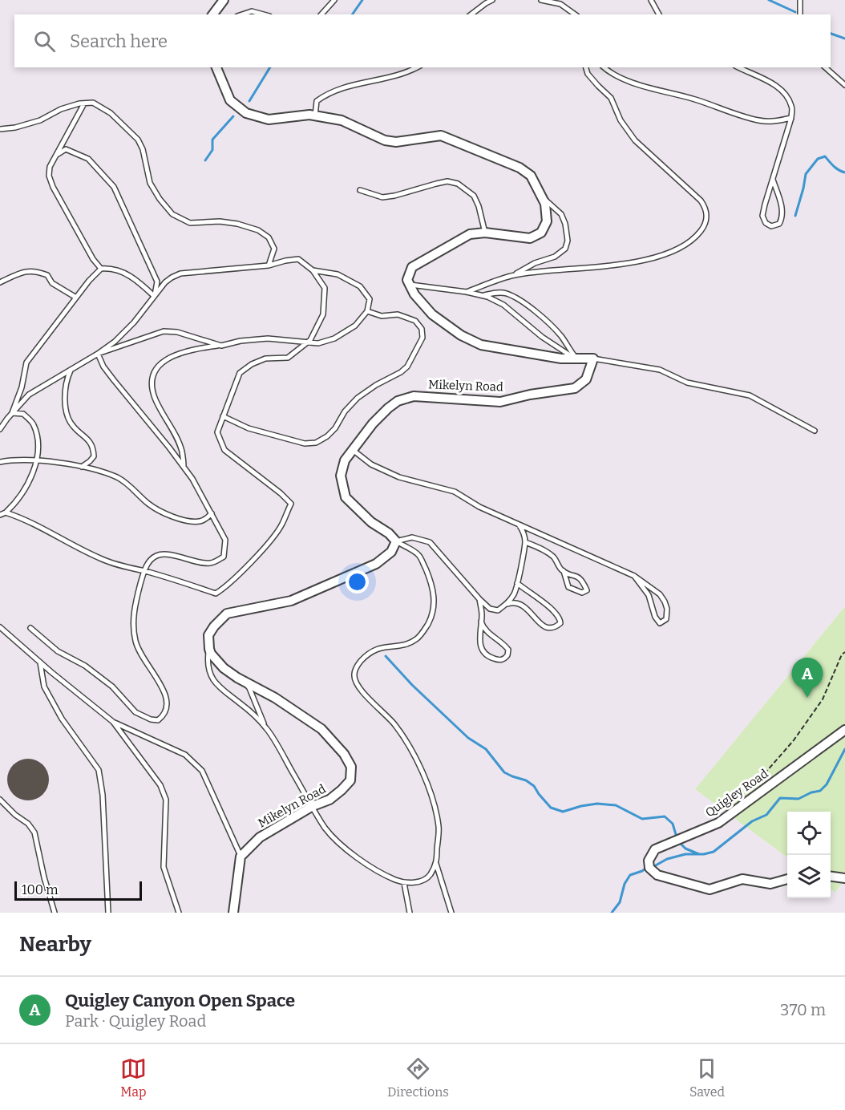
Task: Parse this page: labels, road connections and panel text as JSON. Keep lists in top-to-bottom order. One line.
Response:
{"streets":{"street":["Mikelyn Road","Quigley Road"]},"scale_bar":"100 m","page":{"search":"Search here","pins":"A","scale":"100 m","heading":"Nearby","list":[{"mark":"A","name":"Quigley Canyon Open Space","note":"Park · Quigley Road","value":"370 m"}],"nav":["Map","Directions","Saved"]}}
